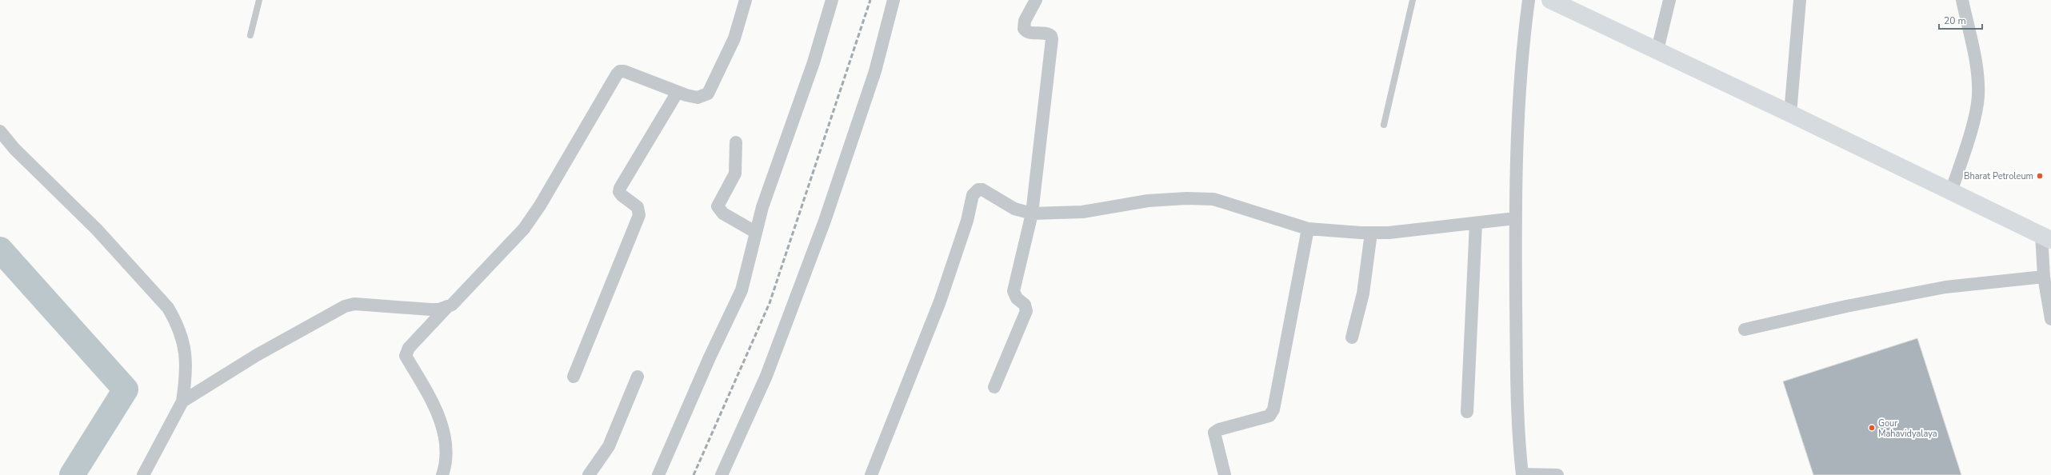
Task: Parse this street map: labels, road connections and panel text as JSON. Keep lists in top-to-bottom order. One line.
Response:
{"places":["Bharat Petroleum","Gour Mahavidyalaya"],"scale_bar":"20 m"}
